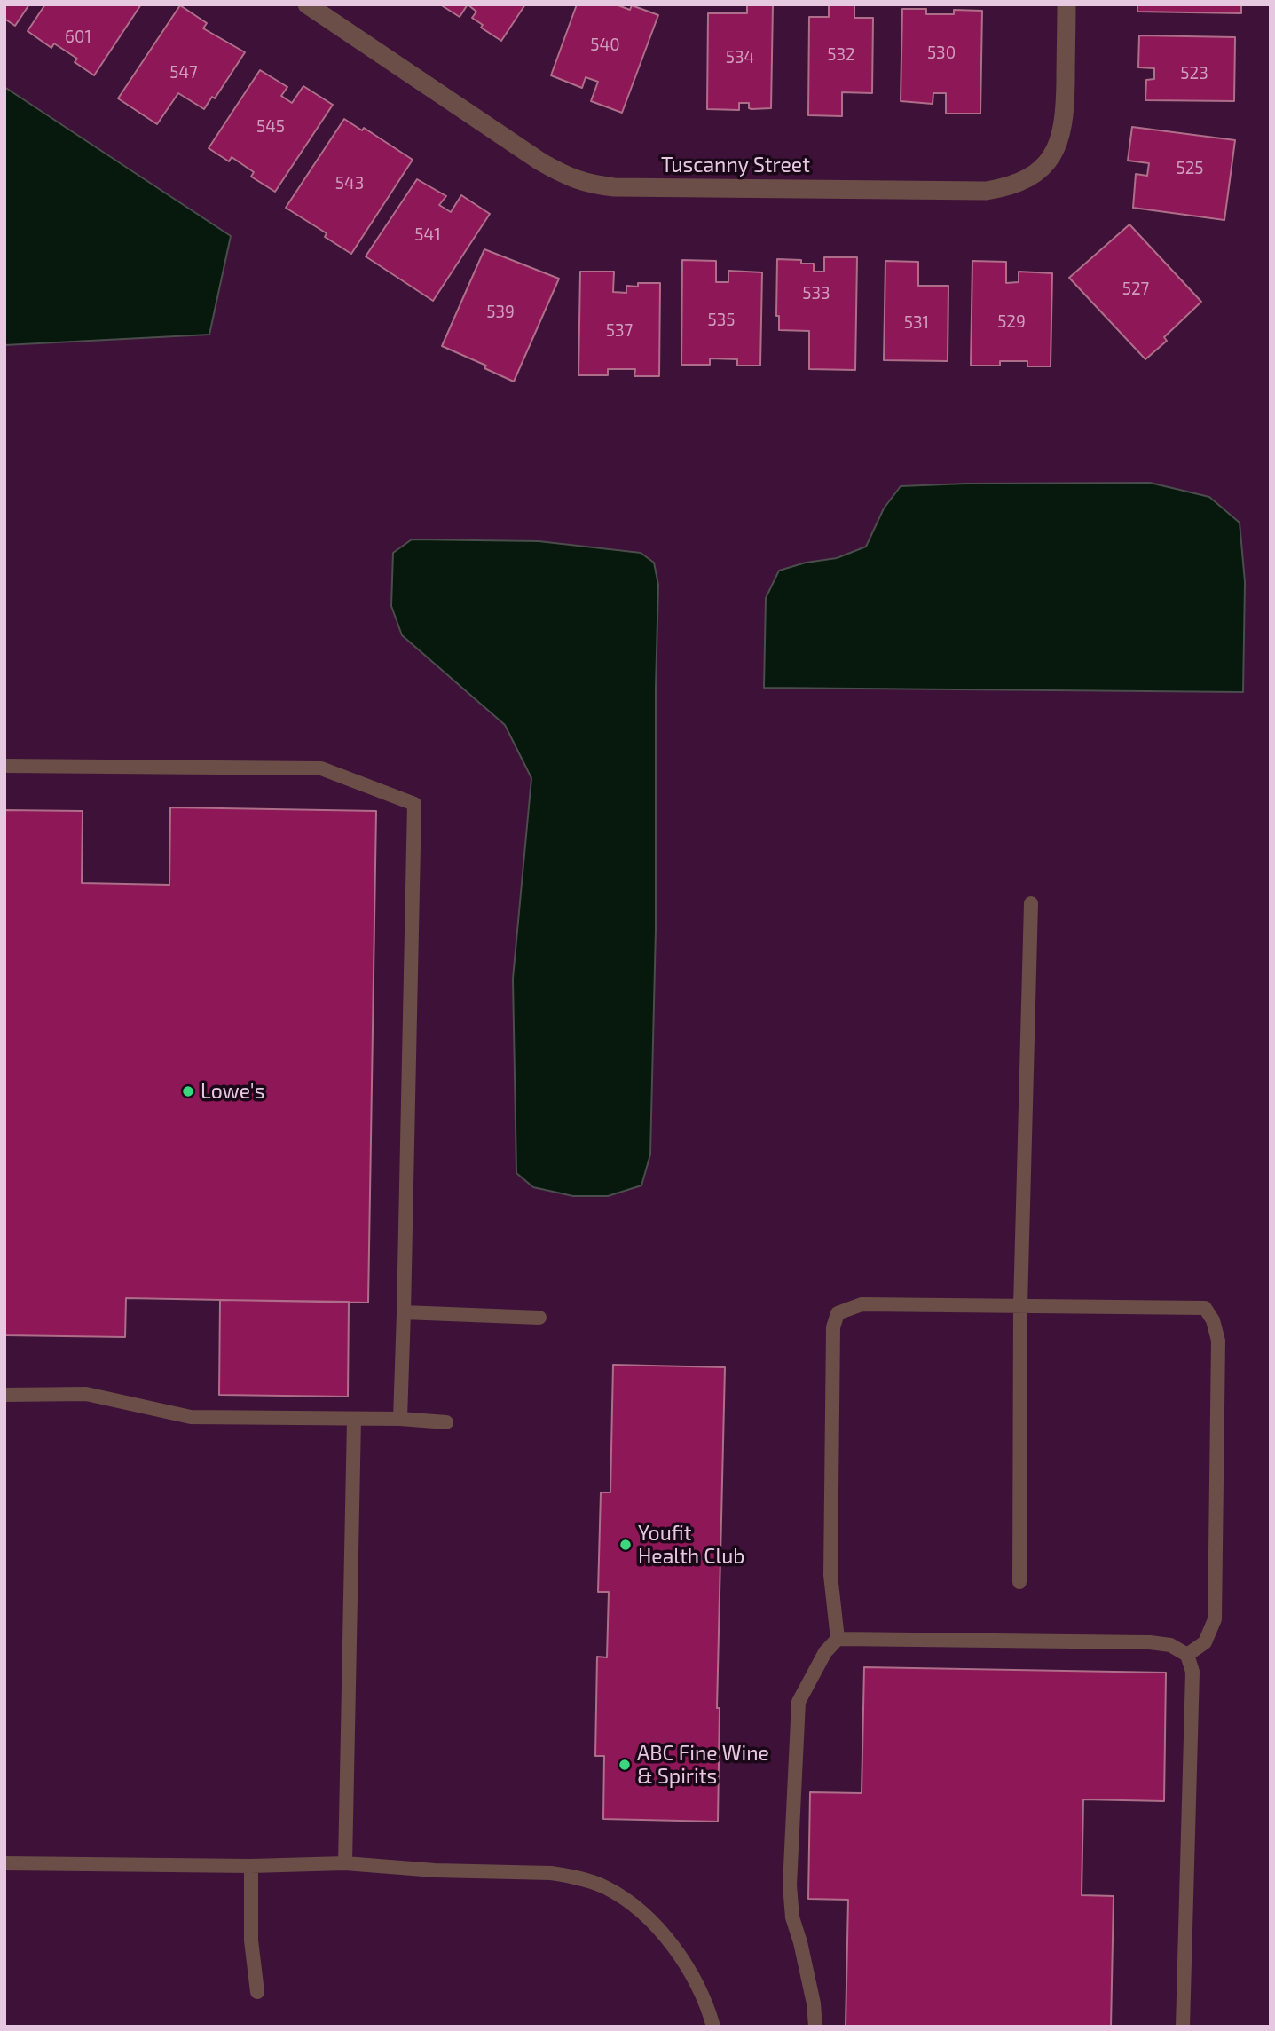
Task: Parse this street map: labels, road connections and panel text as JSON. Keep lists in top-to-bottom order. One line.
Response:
{"streets":{"street":["Tuscanny Street"]},"places":["Lowe's","Youfit Health Club","ABC Fine Wine & Spirits"],"house_numbers":["601","540","530","532","534","547","523","545","525","543","541","527","533","539","535","529","531","537"]}
